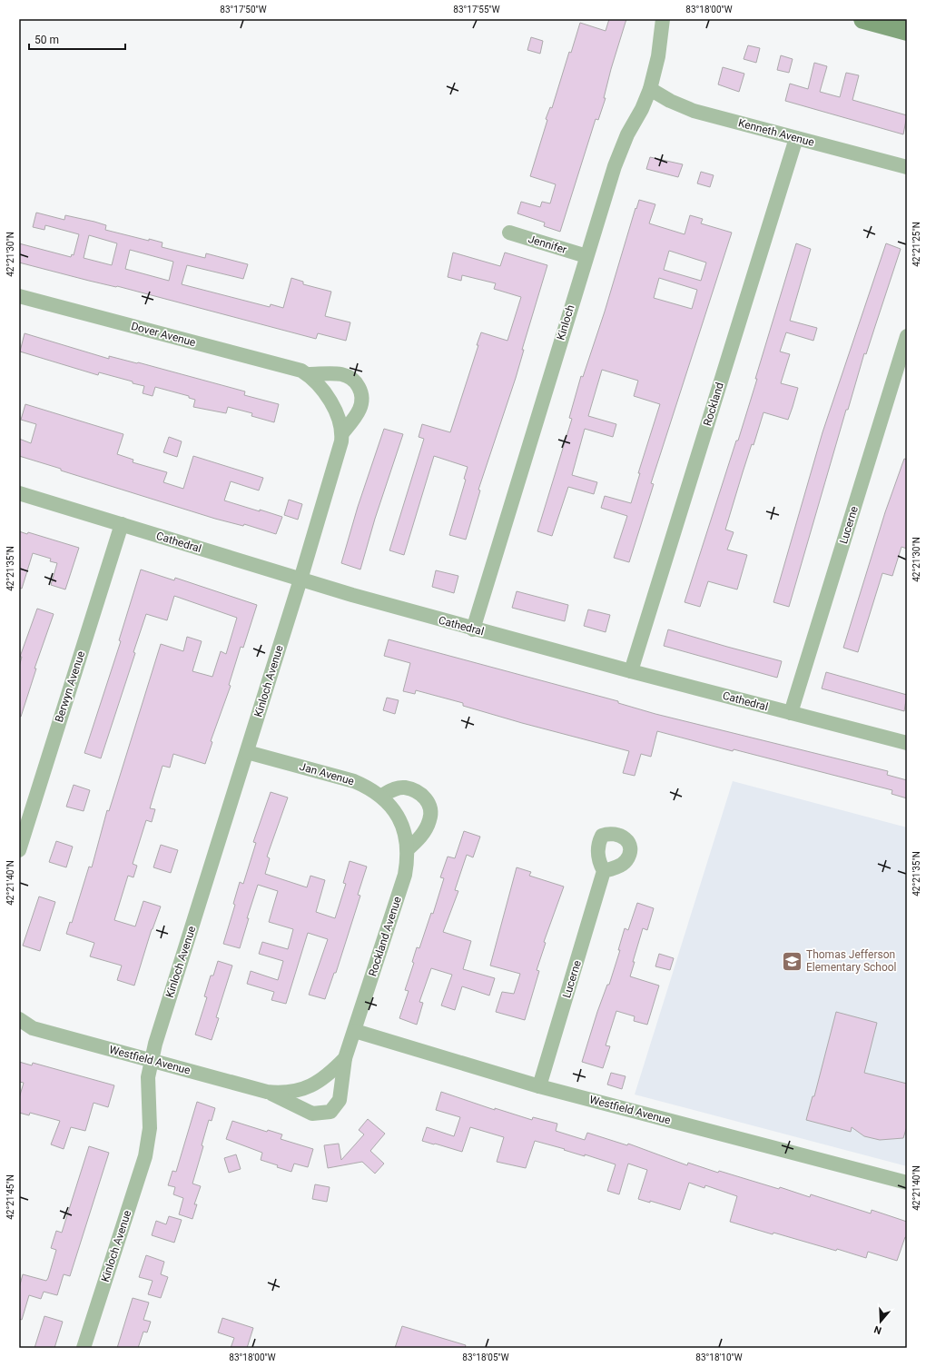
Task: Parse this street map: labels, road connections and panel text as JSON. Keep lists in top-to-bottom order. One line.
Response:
{"streets":{"street":["Kenneth Avenue","Jennifer","Kinloch","Dover Avenue","Rockland","Lucerne","Cathedral","Kinloch Avenue","Berwyn Avenue","Jan Avenue","Rockland Avenue","Westfield Avenue"]},"crossings":[["Kenneth Avenue","Kinloch"],["Kenneth Avenue","Rockland"],["Jennifer","Kinloch"],["Kinloch","Cathedral"],["Dover Avenue","Cathedral"],["Dover Avenue","Kinloch Avenue"],["Rockland","Cathedral"],["Lucerne","Cathedral"],["Lucerne","Westfield Avenue"],["Cathedral","Kinloch Avenue"],["Cathedral","Berwyn Avenue"],["Kinloch Avenue","Jan Avenue"],["Kinloch Avenue","Westfield Avenue"],["Jan Avenue","Rockland Avenue"],["Rockland Avenue","Westfield Avenue"]],"places":{"school or university":["Thomas Jefferson Elementary School"]},"scale_bar":"50 m","north":"bottom","coordinates":["83°17'50\"W","83°17'55\"W","83°18'00\"W","42°21'25\"N","42°21'30\"N","42°21'35\"N","42°21'40\"N","42°21'45\"N","83°18'05\"W","83°18'10\"W"]}
